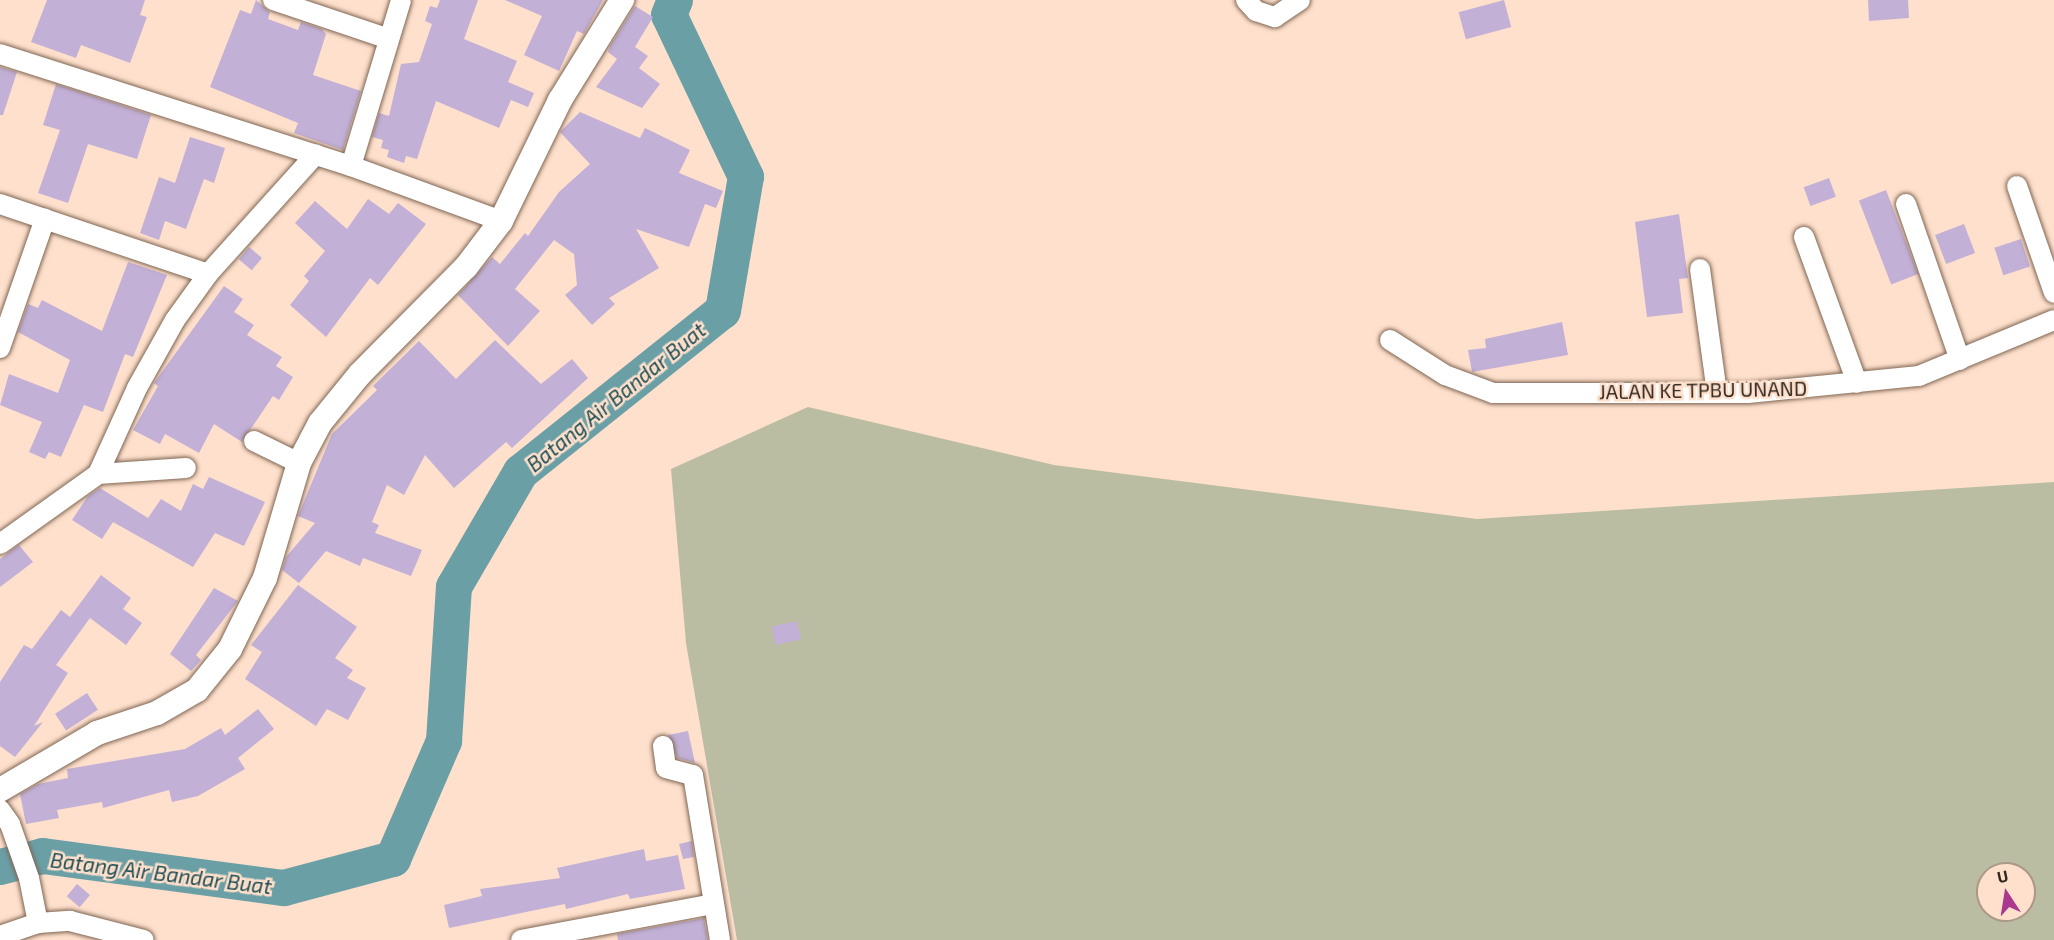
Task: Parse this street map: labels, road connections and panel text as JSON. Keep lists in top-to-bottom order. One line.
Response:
{"streets":{"street":["JALAN KE TPBU UNAND"]},"water":["Batang Air Bandar Buat"],"north":"top"}
